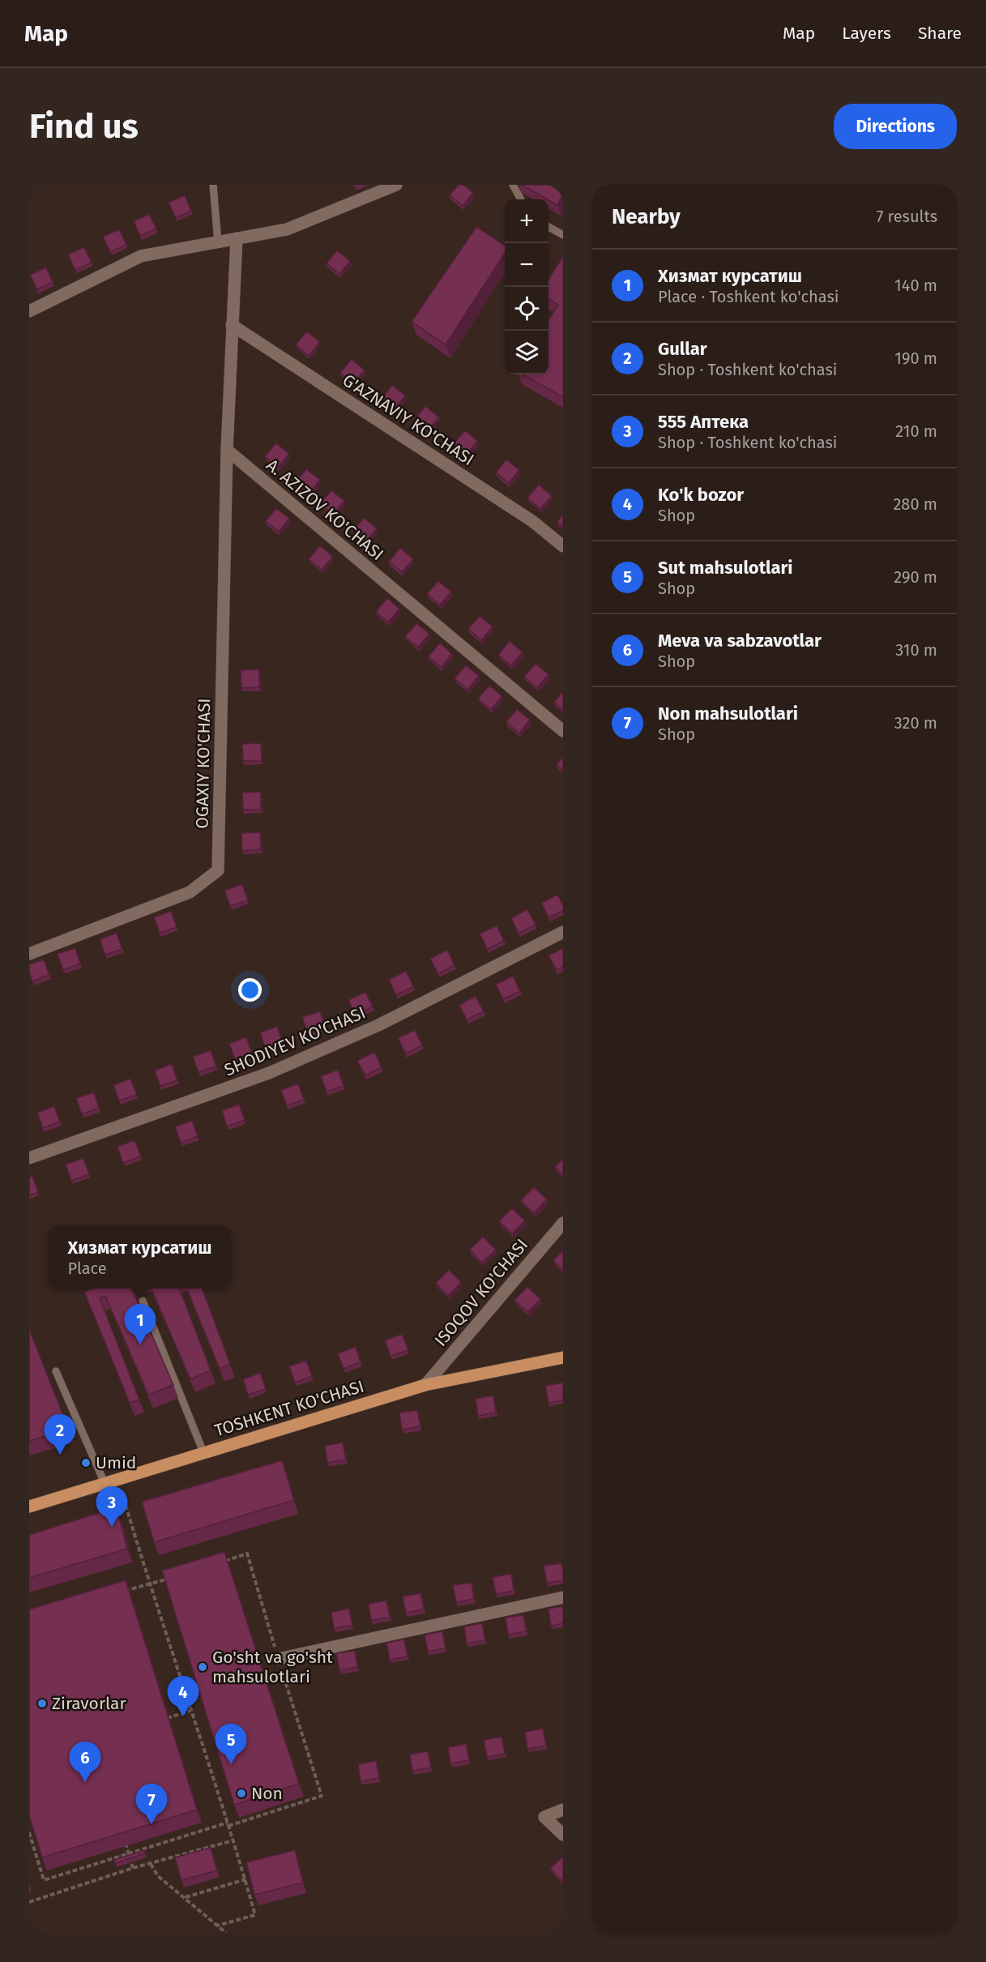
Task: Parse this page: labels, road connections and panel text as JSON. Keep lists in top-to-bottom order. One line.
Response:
{"streets":{"main road":["TOSHKENT KO'CHASI"],"street":["G'AZNAVIY KO'CHASI","A. AZIZOV KO'CHASI","OGAXIY KO'CHASI","SHODIYEV KO'CHASI","ISOQOV KO'CHASI"]},"crossings":[["A. AZIZOV KO'CHASI","OGAXIY KO'CHASI"],["ISOQOV KO'CHASI","TOSHKENT KO'CHASI"]],"places":["Umid","Go'sht va go'sht mahsulotlari","Ziravorlar","Non"],"page":{"header":"Map","nav":["Map","Layers","Share"],"buttons":"Directions","title":"Find us","heading":["Nearby","7 results"],"map_buttons":["+","−"],"list":[{"mark":"1","name":"Хизмат курсатиш","note":"Place · Toshkent ko'chasi","value":"140 m"},{"mark":"2","name":"Gullar","note":"Shop · Toshkent ko'chasi","value":"190 m"},{"mark":"3","name":"555 Аптека","note":"Shop · Toshkent ko'chasi","value":"210 m"},{"mark":"4","name":"Ko'k bozor","note":"Shop","value":"280 m"},{"mark":"5","name":"Sut mahsulotlari","note":"Shop","value":"290 m"},{"mark":"6","name":"Meva va sabzavotlar","note":"Shop","value":"310 m"},{"mark":"7","name":"Non mahsulotlari","note":"Shop","value":"320 m"}],"popup":["Хизмат курсатиш","Place"],"pins":["1","2","3","4","5","6","7"]}}
